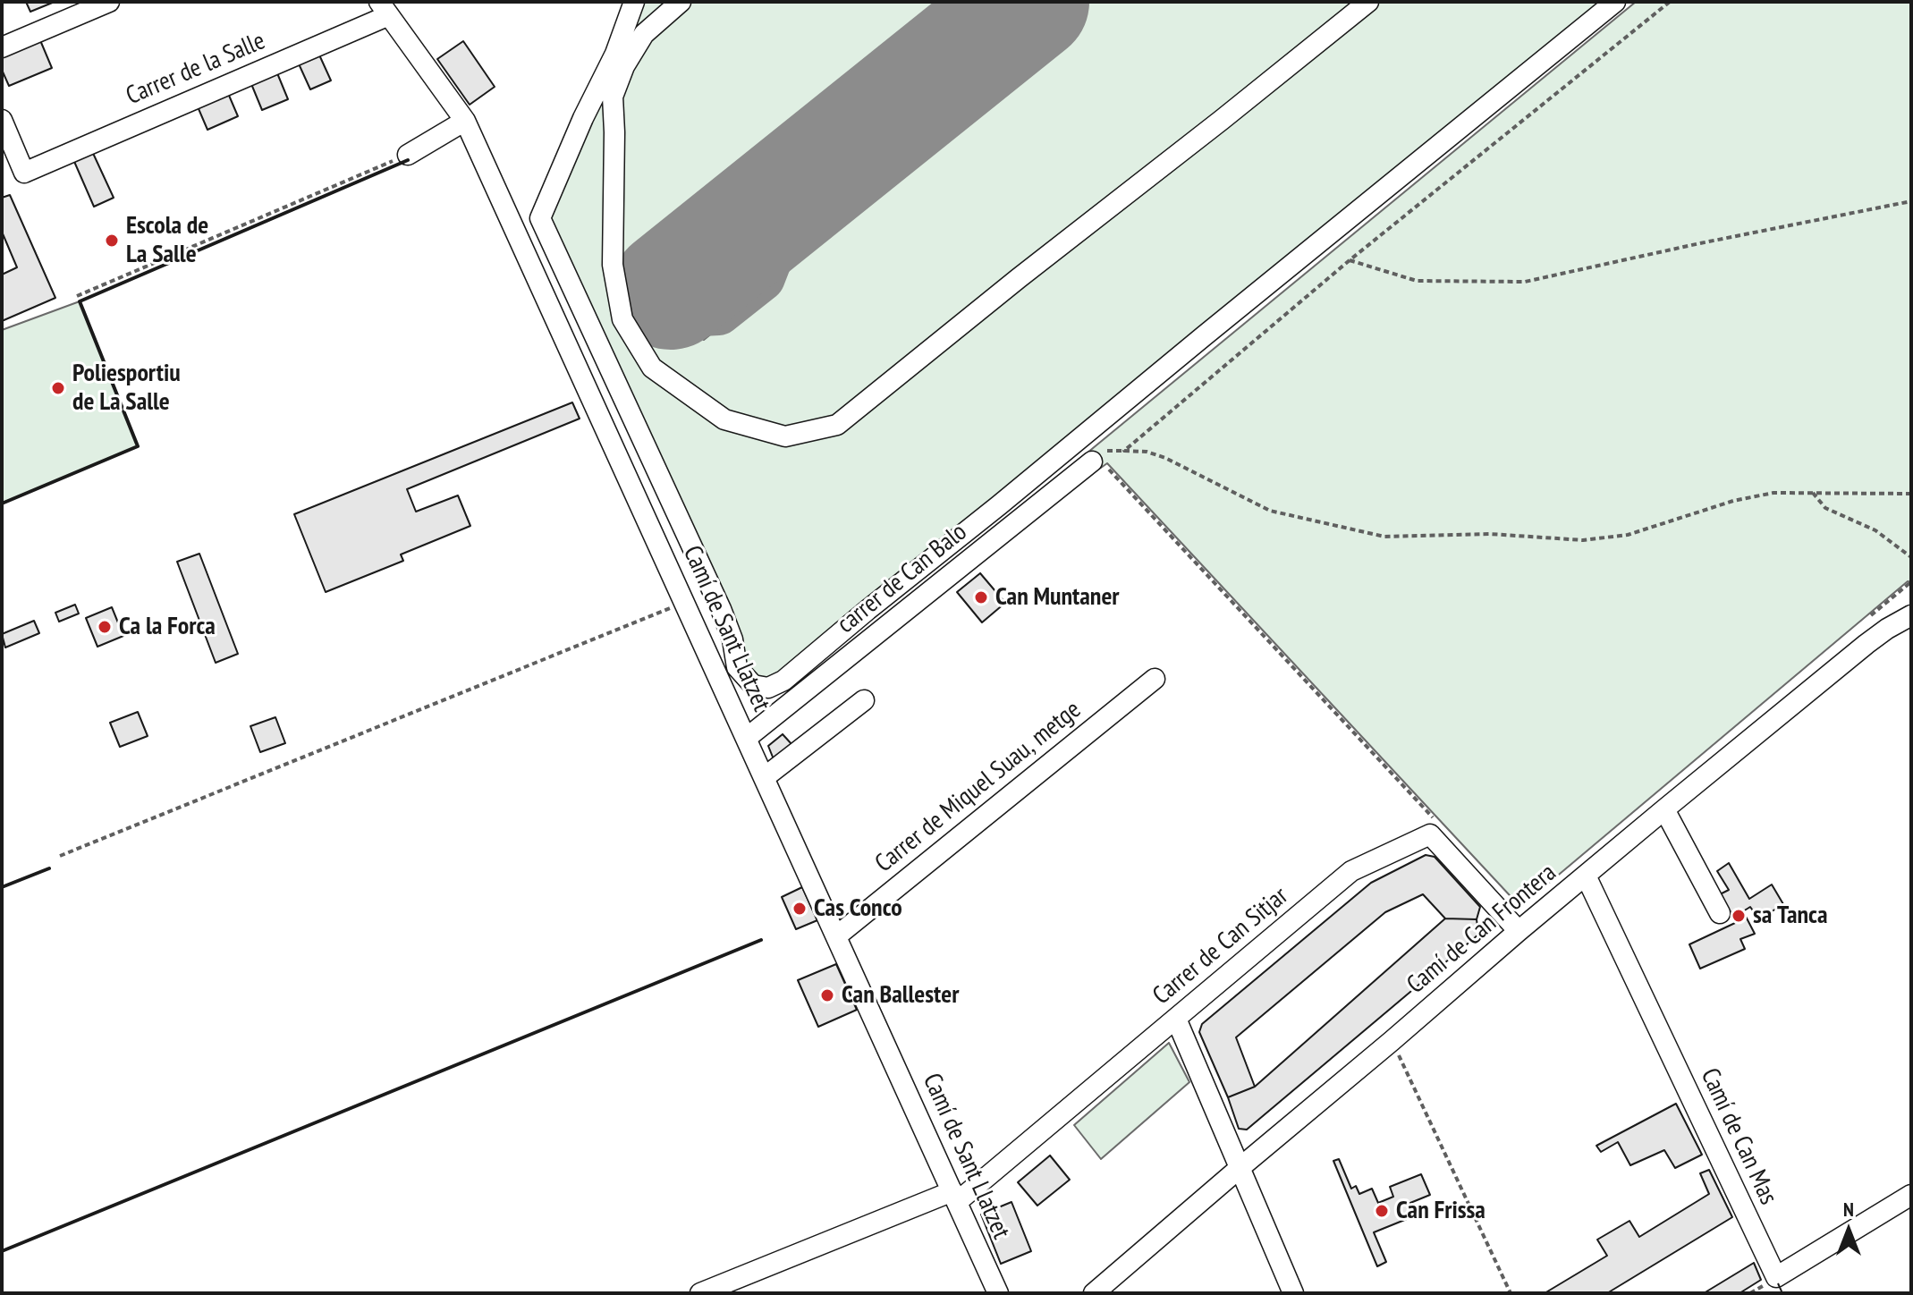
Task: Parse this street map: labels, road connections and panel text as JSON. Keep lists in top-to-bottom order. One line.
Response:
{"streets":{"street":["Carrer de la Salle","carrer de Can Balo","Camí de Sant Llatzet","Carrer de Miquel Suau, metge","Camí de Can Frontera","Carrer de Can Sitjar","Camí de Can Mas"]},"crossings":[["Carrer de la Salle","Camí de Sant Llatzet"],["carrer de Can Balo","Camí de Sant Llatzet"],["Camí de Sant Llatzet","Carrer de Miquel Suau, metge"],["Camí de Sant Llatzet","Carrer de Can Sitjar"],["Camí de Can Frontera","Carrer de Can Sitjar"],["Camí de Can Frontera","Camí de Can Mas"]],"places":["Escola de La Salle","Poliesportiu de La Salle","Can Muntaner","Ca la Forca","Cas Conco","sa Tanca","Can Ballester","Can Frissa"],"north":"top"}
